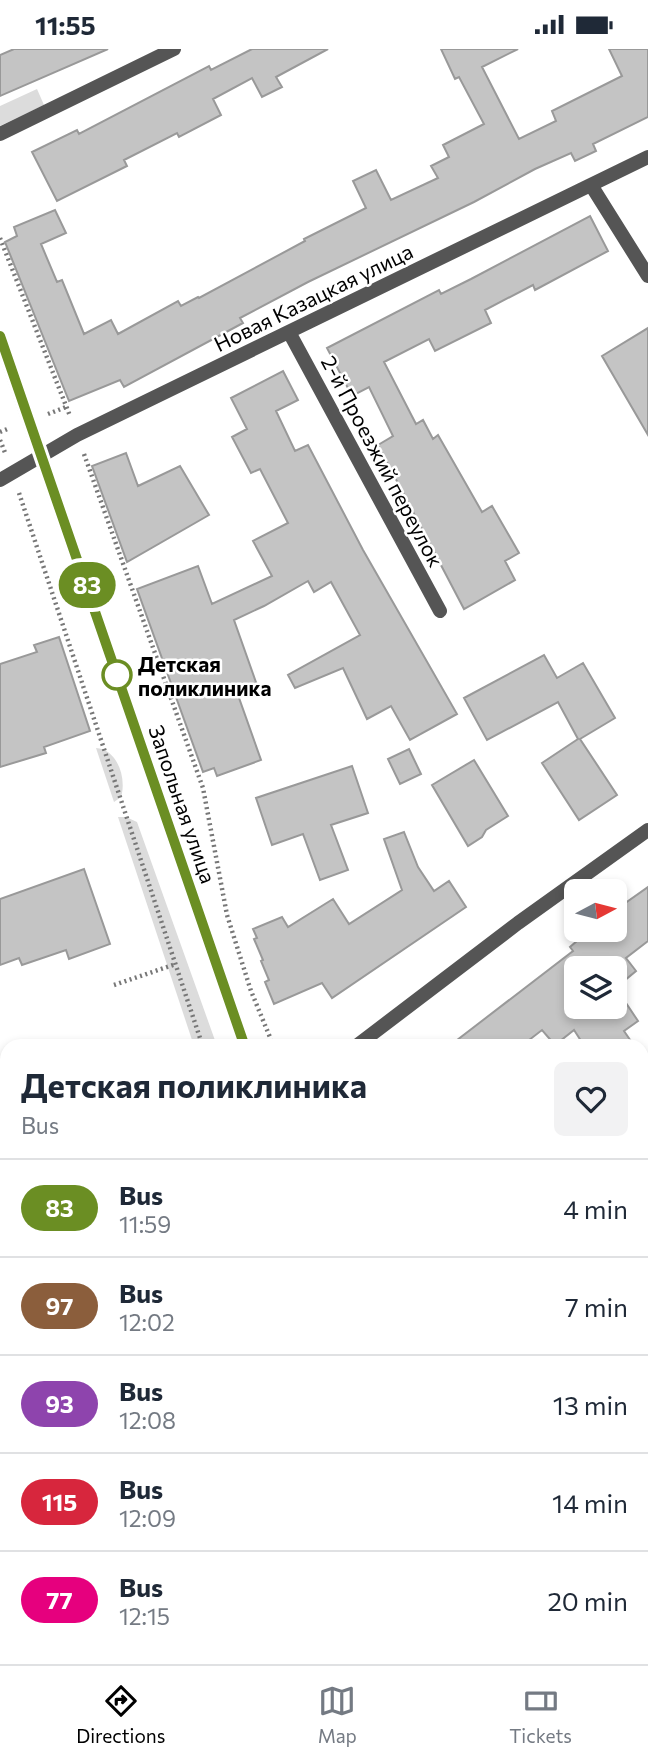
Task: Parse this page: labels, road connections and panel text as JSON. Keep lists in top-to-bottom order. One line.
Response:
{"streets":{"main road":["Запольная улица"],"street":["Новая Казацкая улица","2-й Проезжий переулок"]},"crossings":[["Новая Казацкая улица","2-й Проезжий переулок"],["Новая Казацкая улица","Запольная улица"]],"places":["Детская поликлиника"],"lines":["bus line 83"],"north":"right","page":{"status":"11:55","on_map":"83","heading":["Детская поликлиника","Bus"],"list":[{"mark":"83","name":"Bus","note":"11:59","value":"4 min"},{"mark":"97","name":"Bus","note":"12:02","value":"7 min"},{"mark":"93","name":"Bus","note":"12:08","value":"13 min"},{"mark":"115","name":"Bus","note":"12:09","value":"14 min"},{"mark":"77","name":"Bus","note":"12:15","value":"20 min"}],"tabs":["Directions","Map","Tickets"]}}
